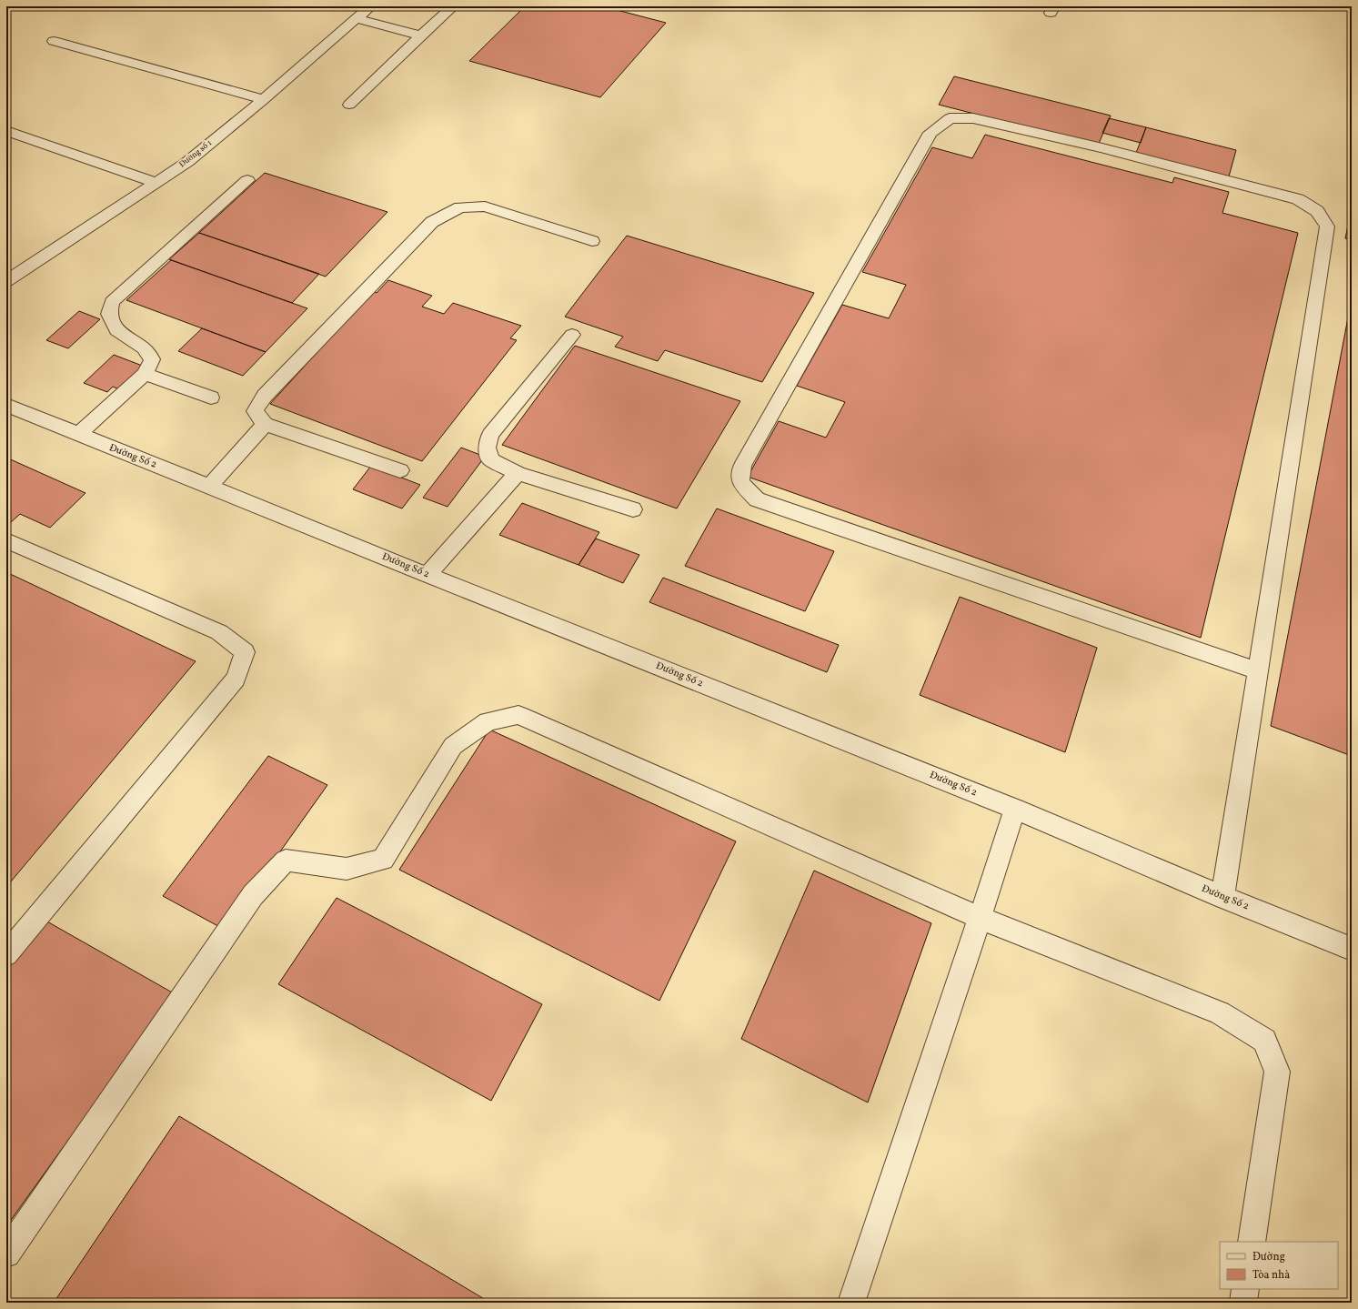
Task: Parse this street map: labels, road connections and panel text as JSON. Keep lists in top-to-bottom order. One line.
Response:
{"streets":{"street":["Đường số 1","Đường Số 2"]},"legend":["Đường","Tòa nhà"]}
